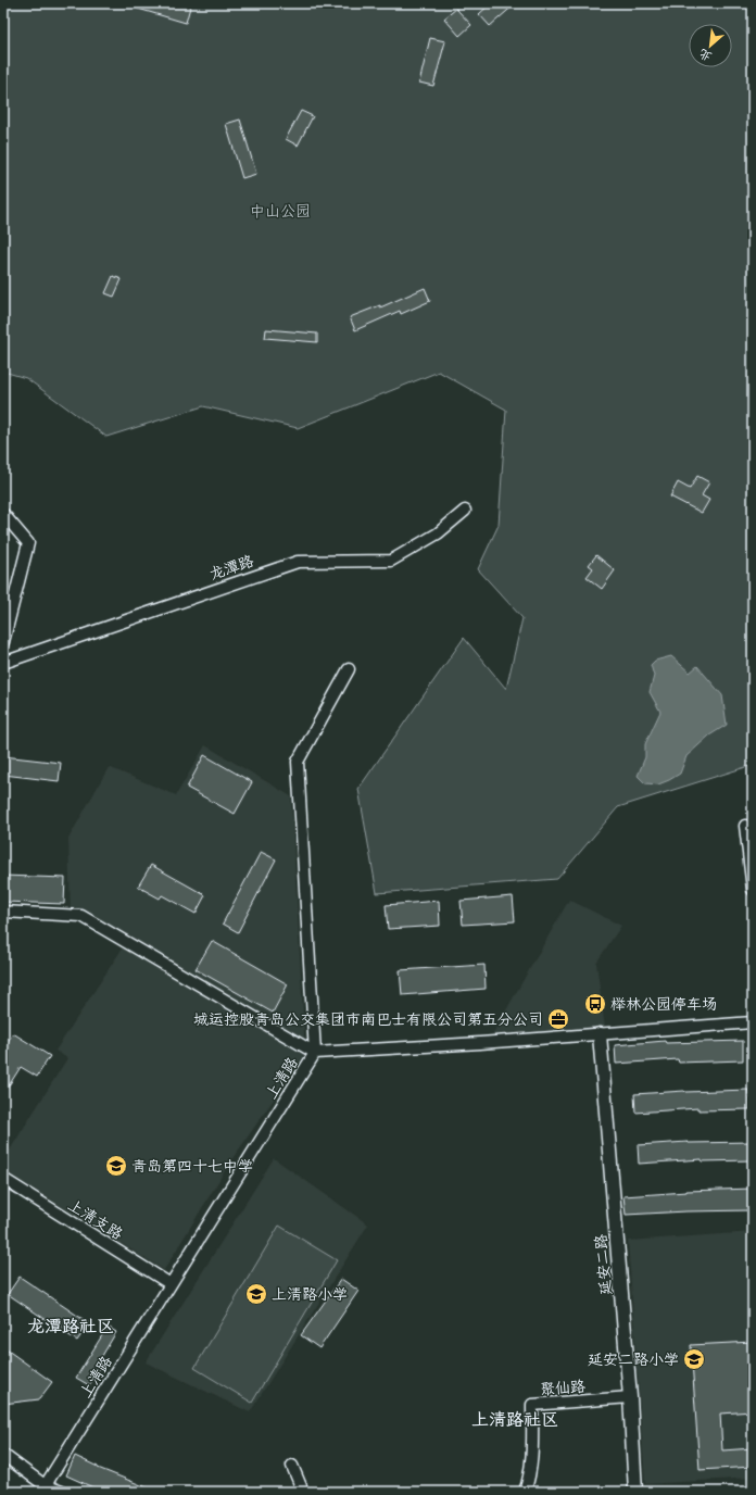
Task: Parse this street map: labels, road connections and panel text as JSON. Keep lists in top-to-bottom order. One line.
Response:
{"streets":{"street":["龙潭路","上清路","上清支路","延安二路","聚仙路"]},"crossings":[["上清路","上清支路"],["上清路","延安二路"],["延安二路","聚仙路"]],"districts":["龙潭路社区","上清路社区"],"parks":["中山公园"],"places":{"bus stop":["榉林公园停车场"],"office":["城运控股青岛公交集团市南巴士有限公司第五分公司"],"school or university":["青岛第四十七中学","上清路小学","延安二路小学"]},"north":"bottom left"}
